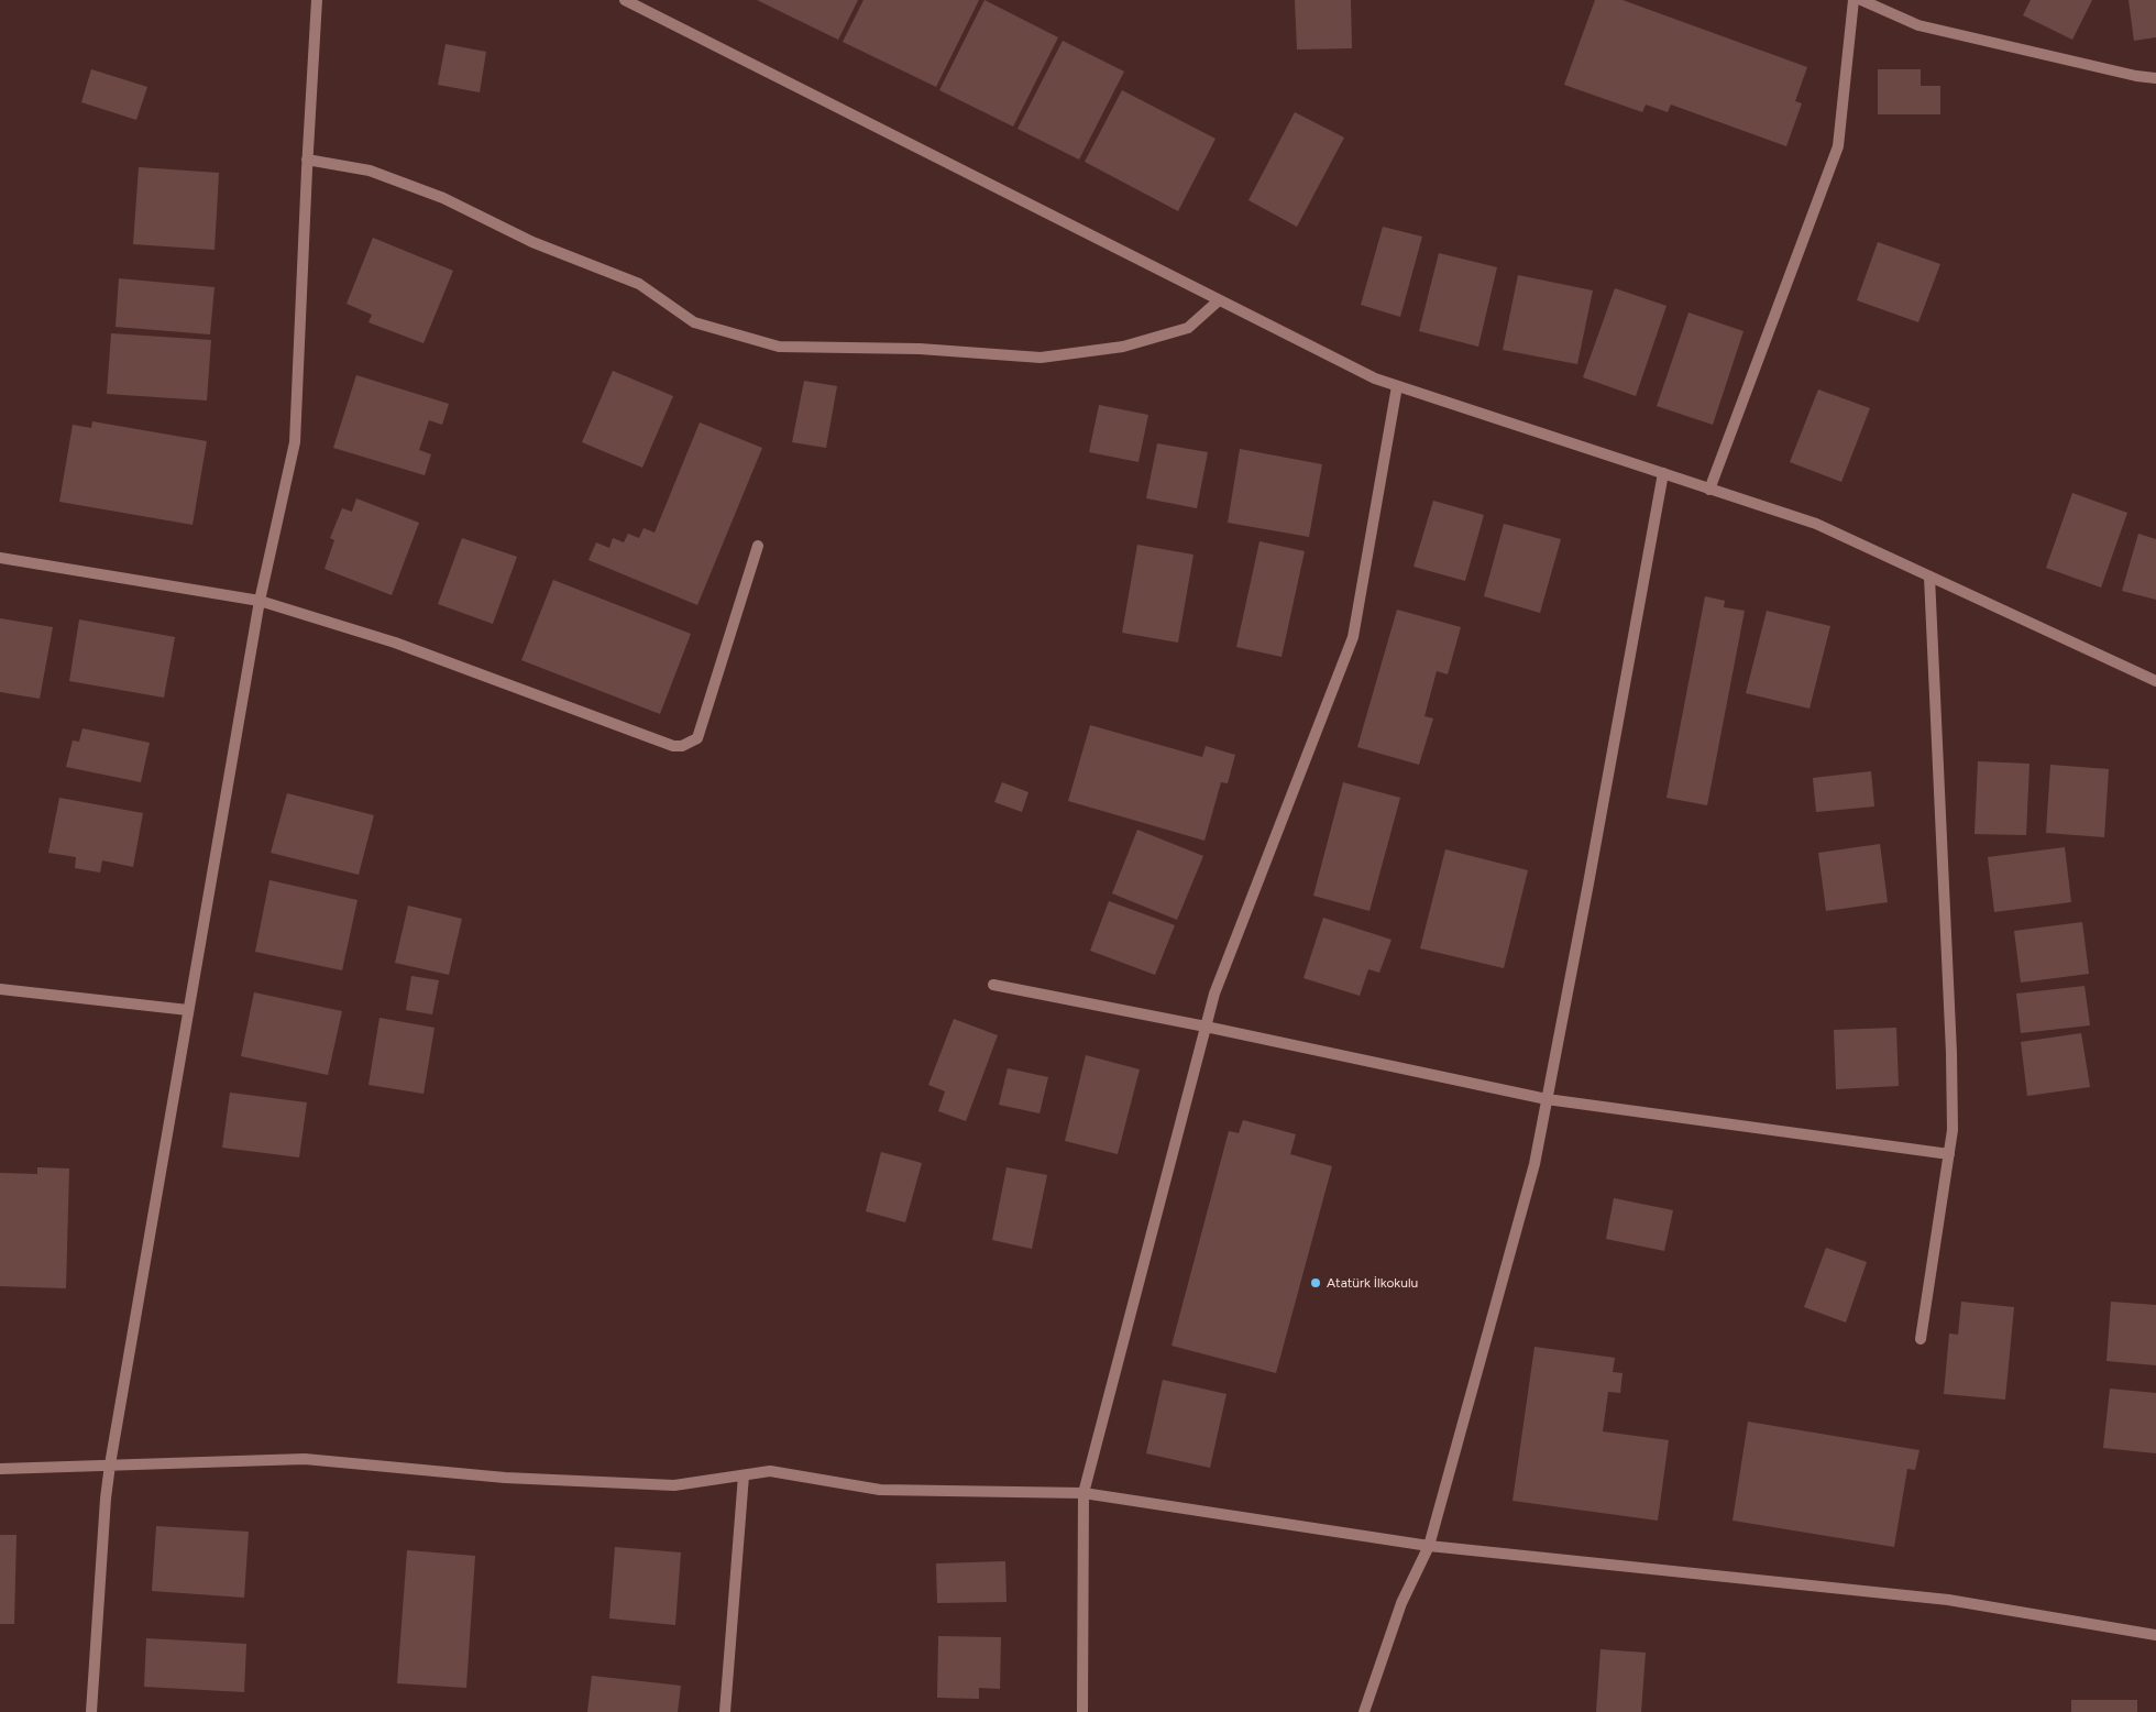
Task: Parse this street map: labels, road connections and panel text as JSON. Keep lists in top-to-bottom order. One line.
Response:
{"places":["Atatürk İlkokulu"]}
